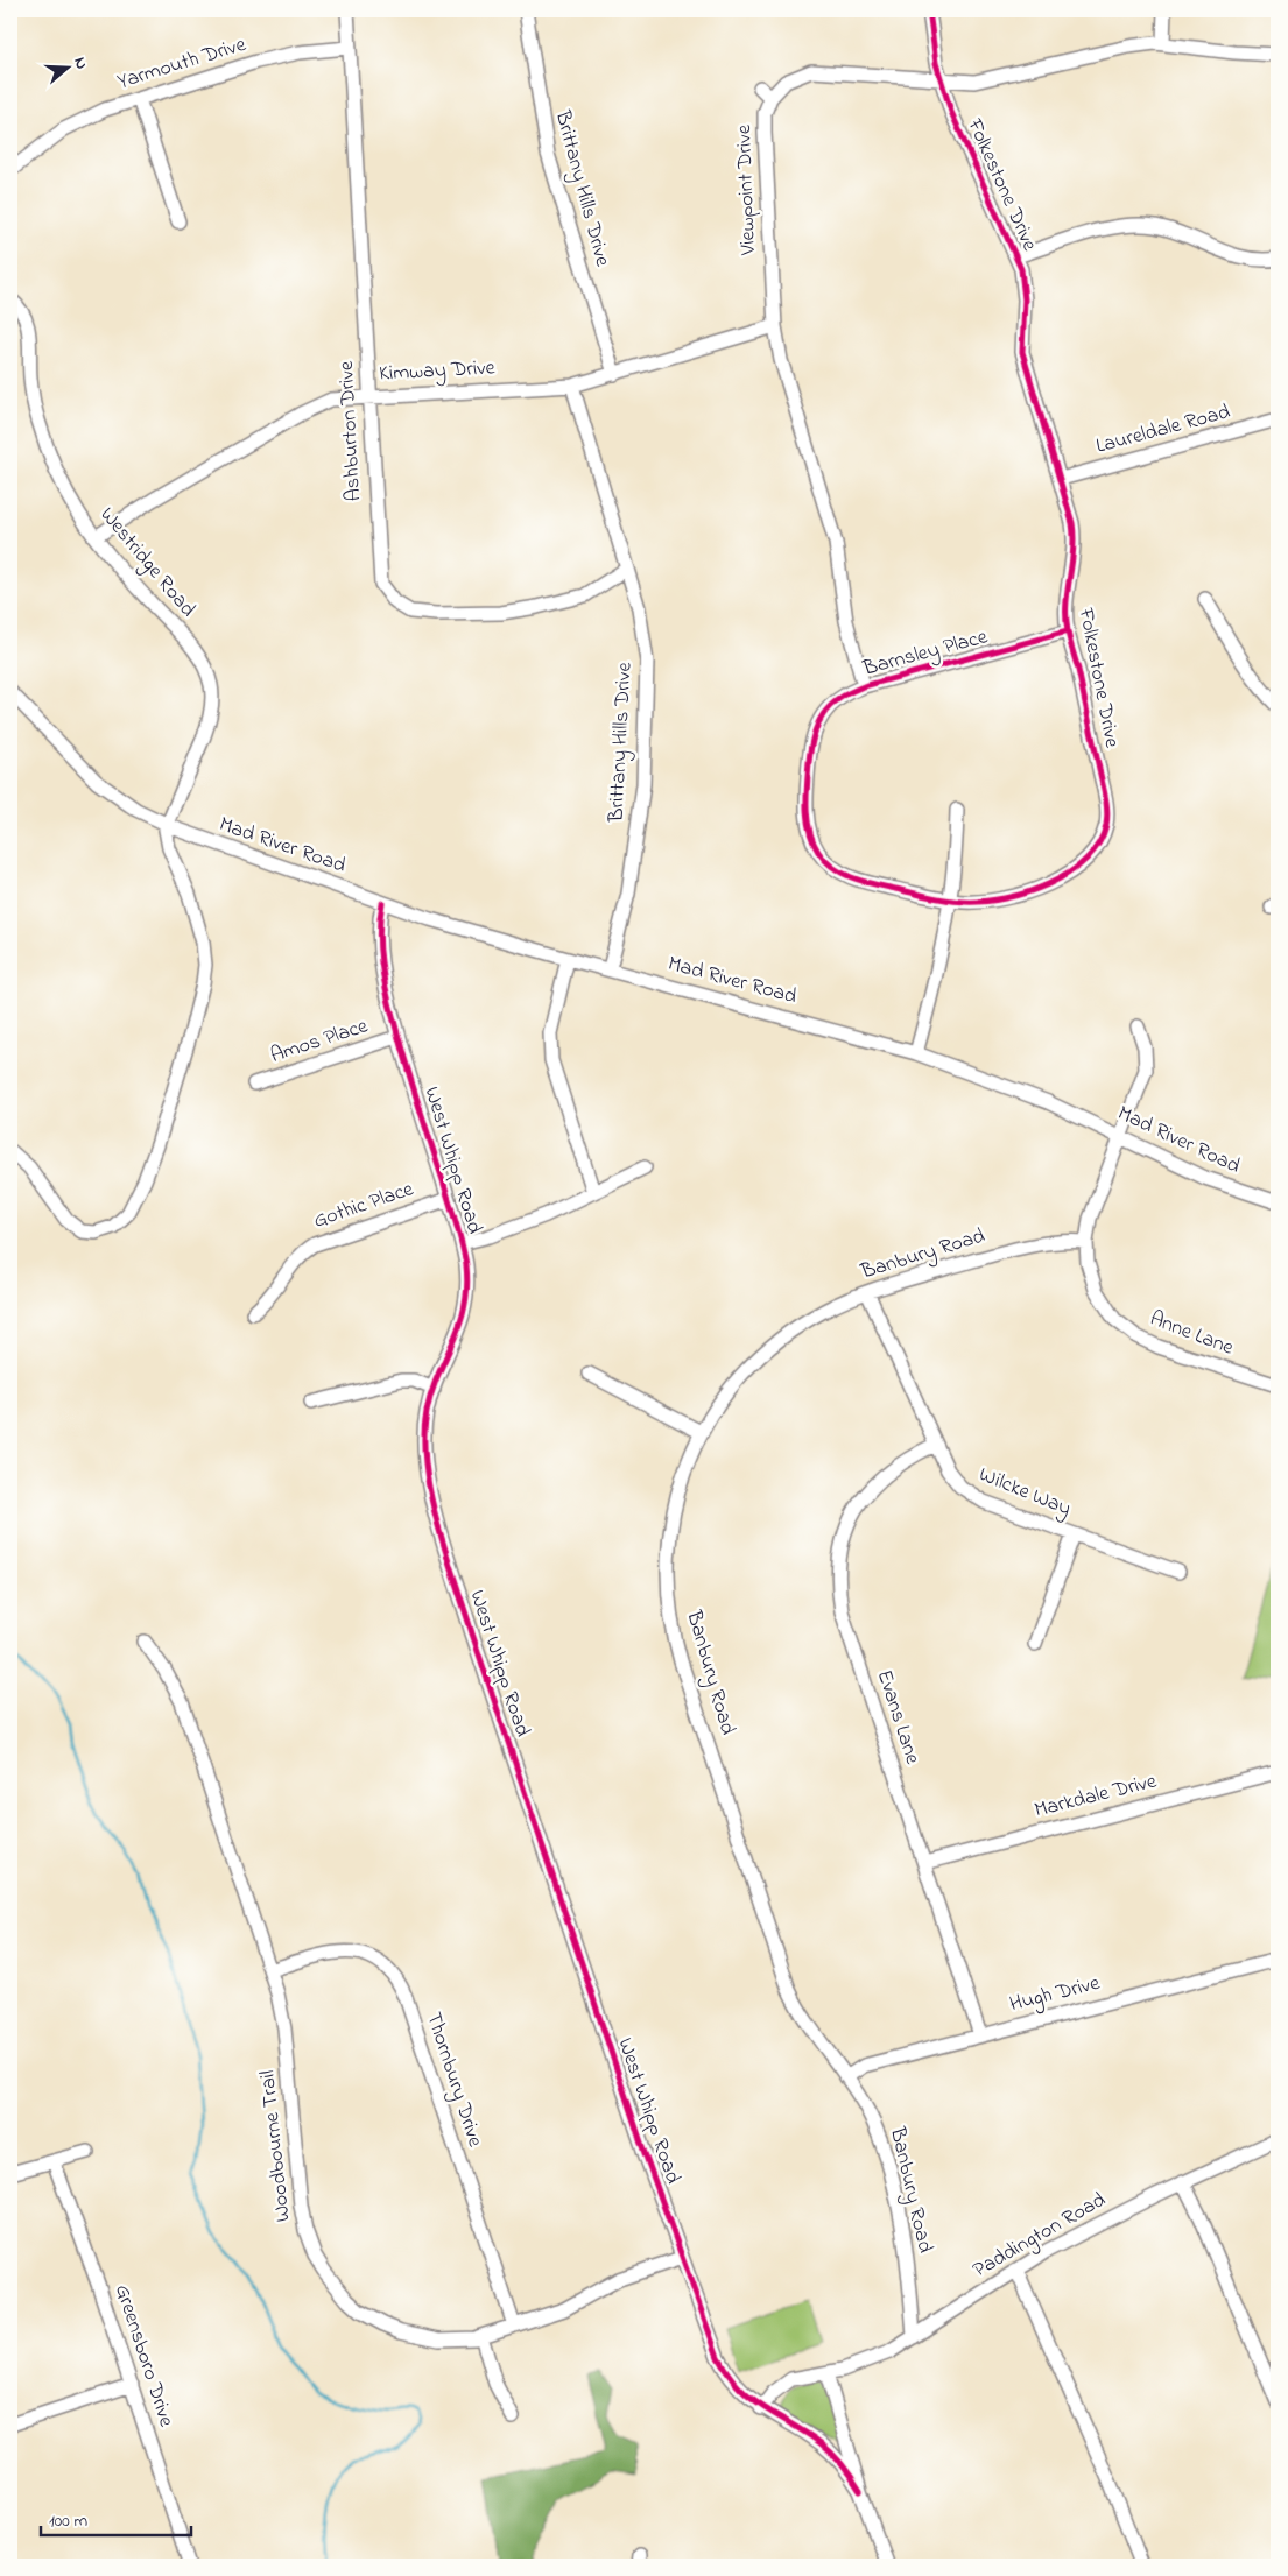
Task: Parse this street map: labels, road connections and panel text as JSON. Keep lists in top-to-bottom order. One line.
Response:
{"streets":{"street":["Yarmouth Drive","Folkestone Drive","Brittany Hills Drive","Viewpoint Drive","Kimway Drive","Laureldale Road","Ashburton Drive","Westridge Road","Barnsley Place","Mad River Road","Amos Place","West Whipp Road","Gothic Place","Banbury Road","Anne Lane","Wilcke Way","Evans Lane","Markdale Drive","Hugh Drive","Thornbury Drive","Woodbourne Trail","Paddington Road","Greensboro Drive"]},"crossings":[["Yarmouth Drive","Ashburton Drive"],["Folkestone Drive","Viewpoint Drive"],["Folkestone Drive","Laureldale Road"],["Folkestone Drive","Barnsley Place"],["Brittany Hills Drive","Kimway Drive"],["Brittany Hills Drive","Ashburton Drive"],["Brittany Hills Drive","Mad River Road"],["Viewpoint Drive","Kimway Drive"],["Viewpoint Drive","Barnsley Place"],["Kimway Drive","Ashburton Drive"],["Kimway Drive","Westridge Road"],["Westridge Road","Mad River Road"],["Mad River Road","West Whipp Road"],["Mad River Road","Anne Lane"],["Amos Place","West Whipp Road"],["West Whipp Road","Gothic Place"],["West Whipp Road","Woodbourne Trail"],["Banbury Road","Anne Lane"],["Banbury Road","Wilcke Way"],["Banbury Road","Hugh Drive"],["Banbury Road","Paddington Road"],["Wilcke Way","Evans Lane"],["Evans Lane","Markdale Drive"],["Evans Lane","Hugh Drive"],["Thornbury Drive","Woodbourne Trail"]],"scale_bar":"100 m","north":"right"}
